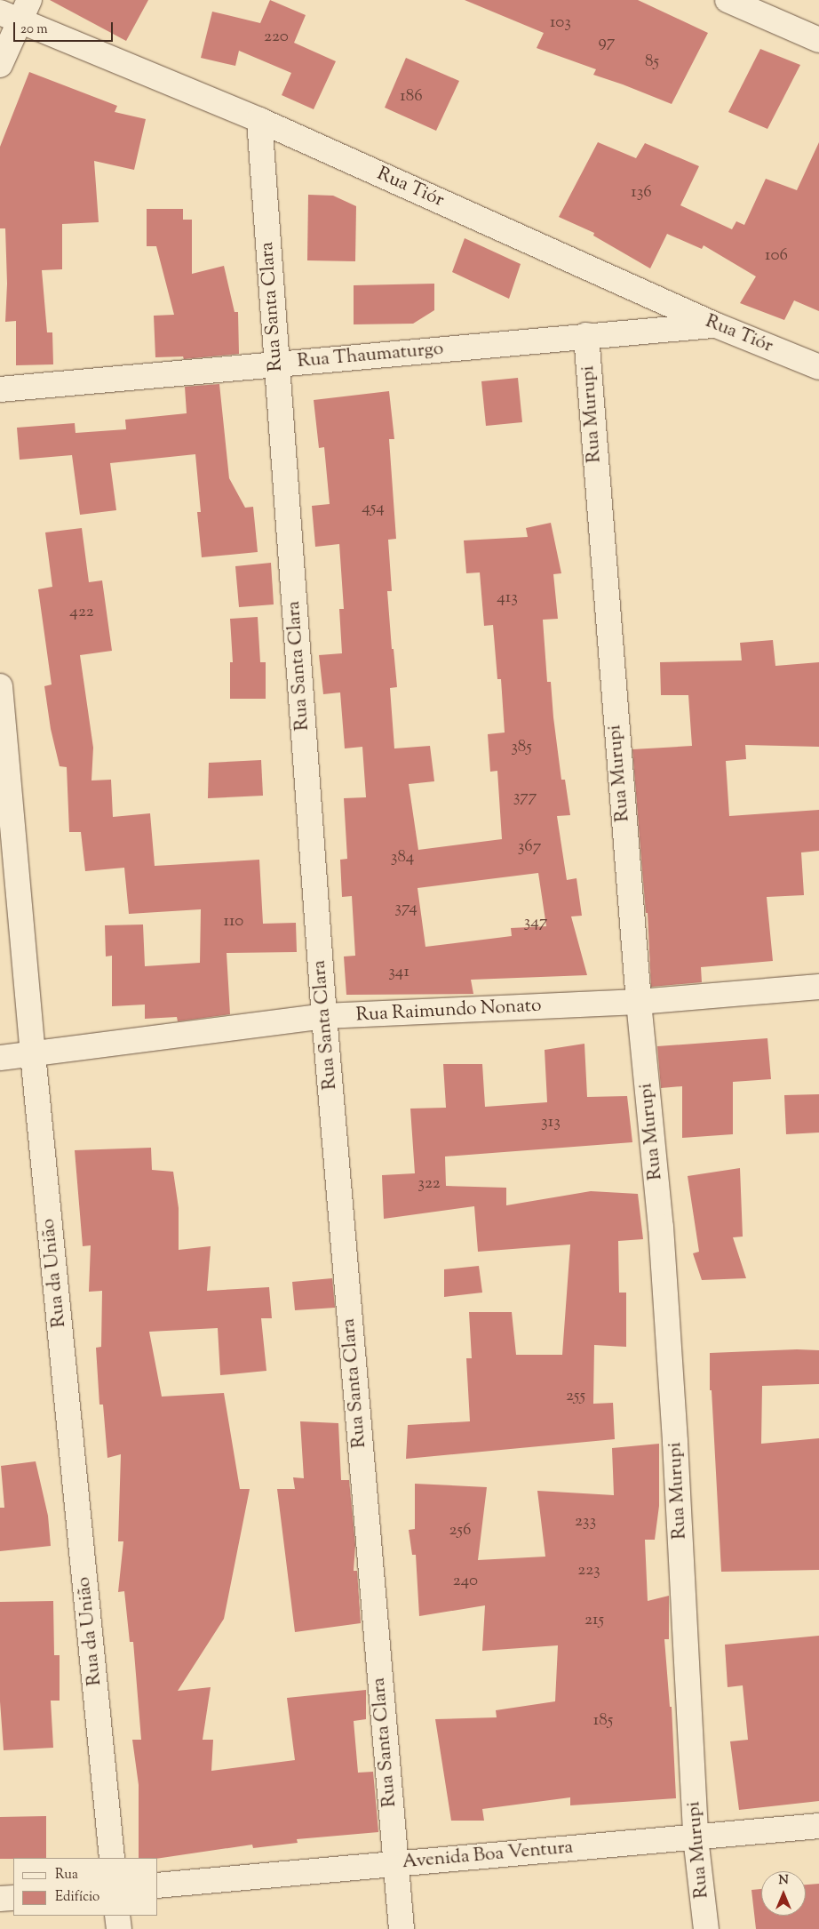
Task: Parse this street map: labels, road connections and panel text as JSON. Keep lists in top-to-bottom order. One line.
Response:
{"streets":{"street":["Rua Tiór","Rua Santa Clara","Rua Thaumaturgo","Rua Murupi","Rua Raimundo Nonato","Rua da União","Avenida Boa Ventura"]},"crossings":[["Rua Tiór","Rua Santa Clara"],["Rua Tiór","Rua Thaumaturgo"],["Rua Santa Clara","Rua Thaumaturgo"],["Rua Santa Clara","Rua Raimundo Nonato"],["Rua Santa Clara","Avenida Boa Ventura"],["Rua Thaumaturgo","Rua Murupi"],["Rua Murupi","Rua Raimundo Nonato"],["Rua Murupi","Avenida Boa Ventura"],["Rua Raimundo Nonato","Rua da União"]],"house_numbers":["103","220","97","85","186","136","106","454","413","422","385","377","367","384","374","110","347","341","313","322","255","233","256","223","240","215","185"],"legend":["Rua","Edifício"],"scale_bar":"20 m","north":"top"}
